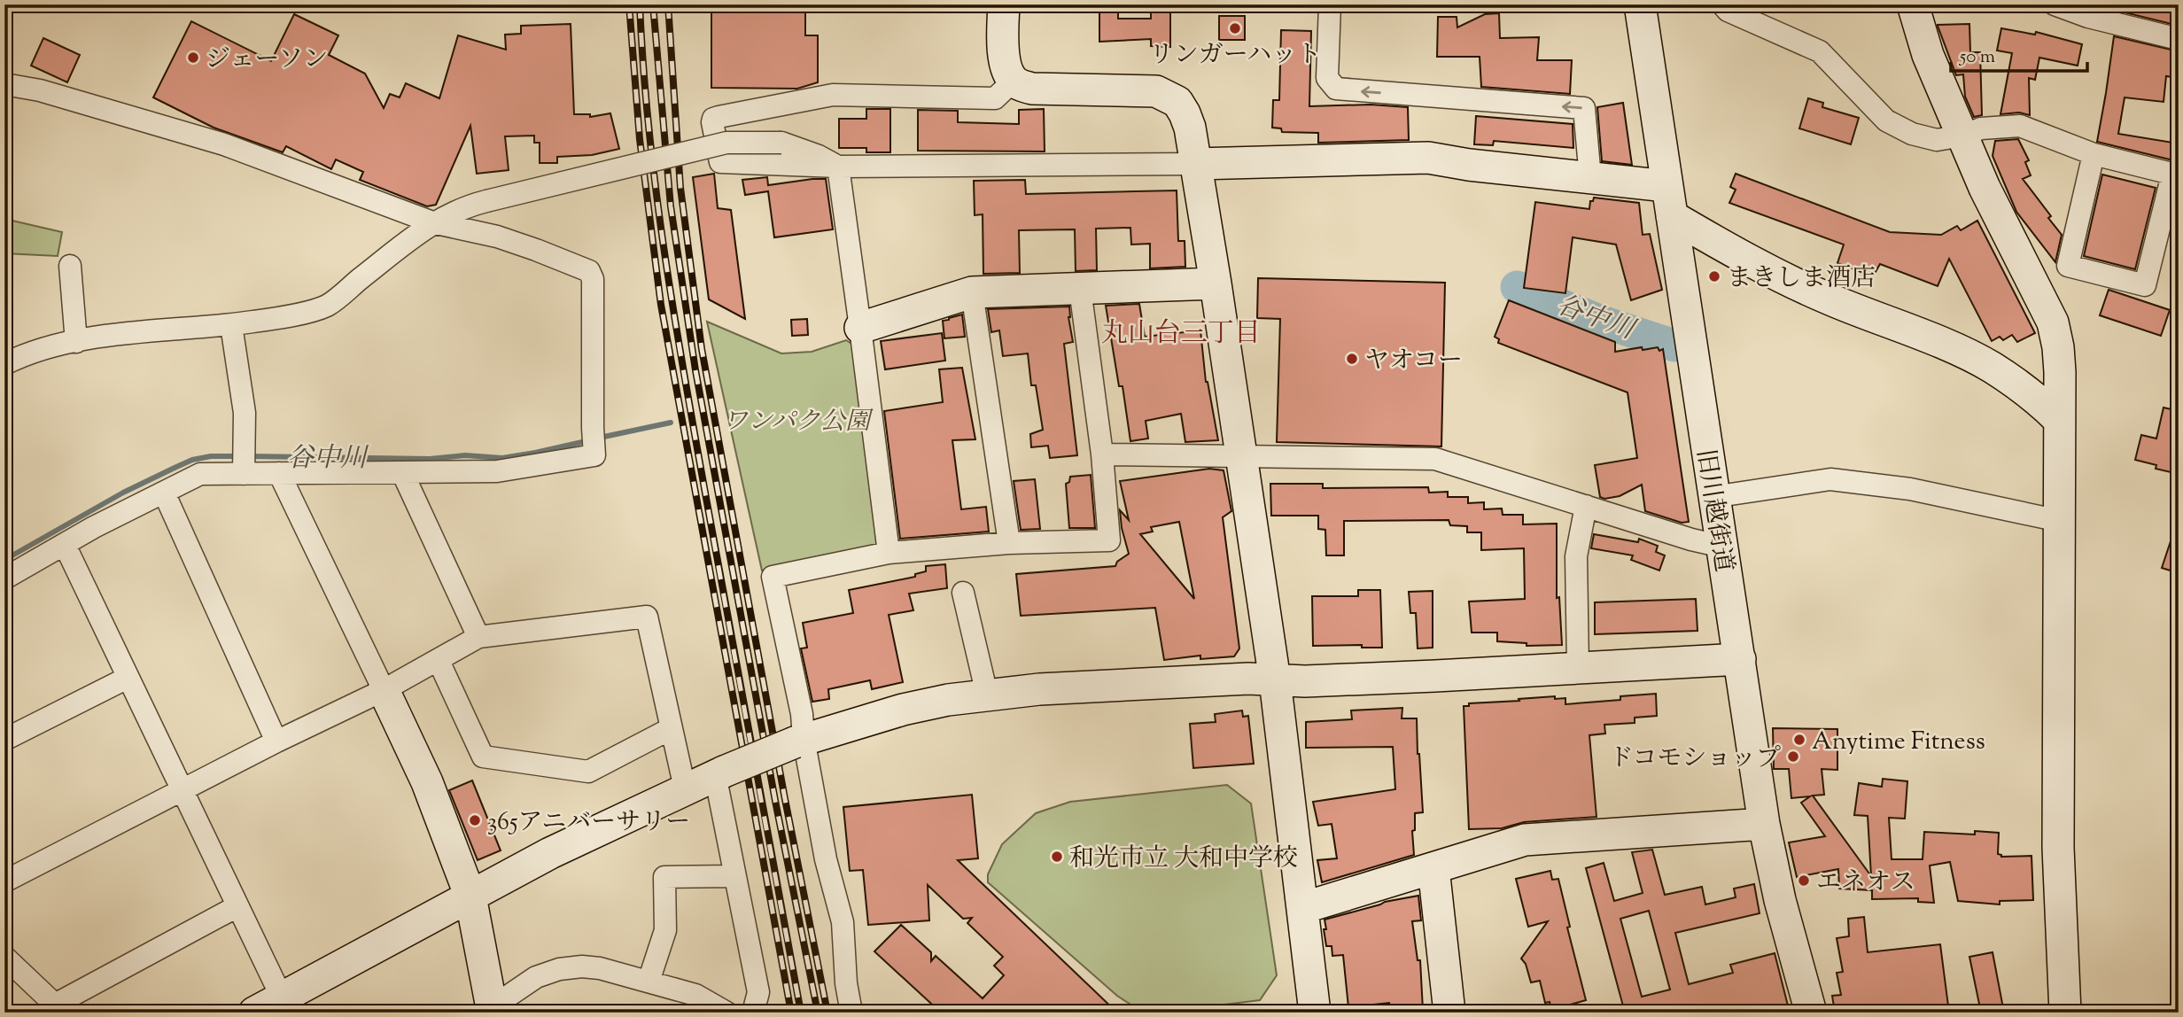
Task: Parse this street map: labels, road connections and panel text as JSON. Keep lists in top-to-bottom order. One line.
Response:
{"streets":{"street":["旧川越街道"]},"districts":["丸山台三丁目"],"water":["谷中川"],"parks":["ワンパク公園"],"places":["リンガーハット","ジェーソン","まきしま酒店","ヤオコー","Anytime Fitness","ドコモショップ","365アニバーサリー","和光市立 大和中学校","エネオス"],"scale_bar":"50 m"}
